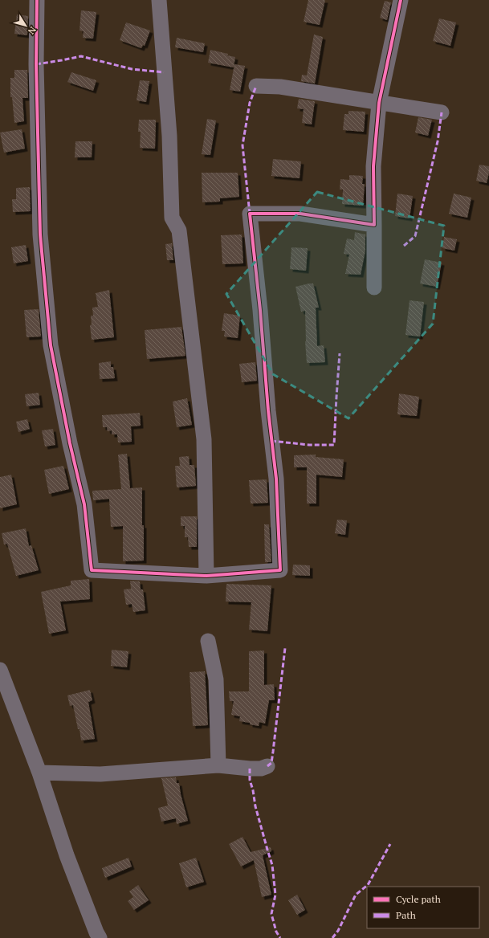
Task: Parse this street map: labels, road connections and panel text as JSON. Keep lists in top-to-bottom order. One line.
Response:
{"legend":["Cycle path","Path"],"north":"bottom right"}
